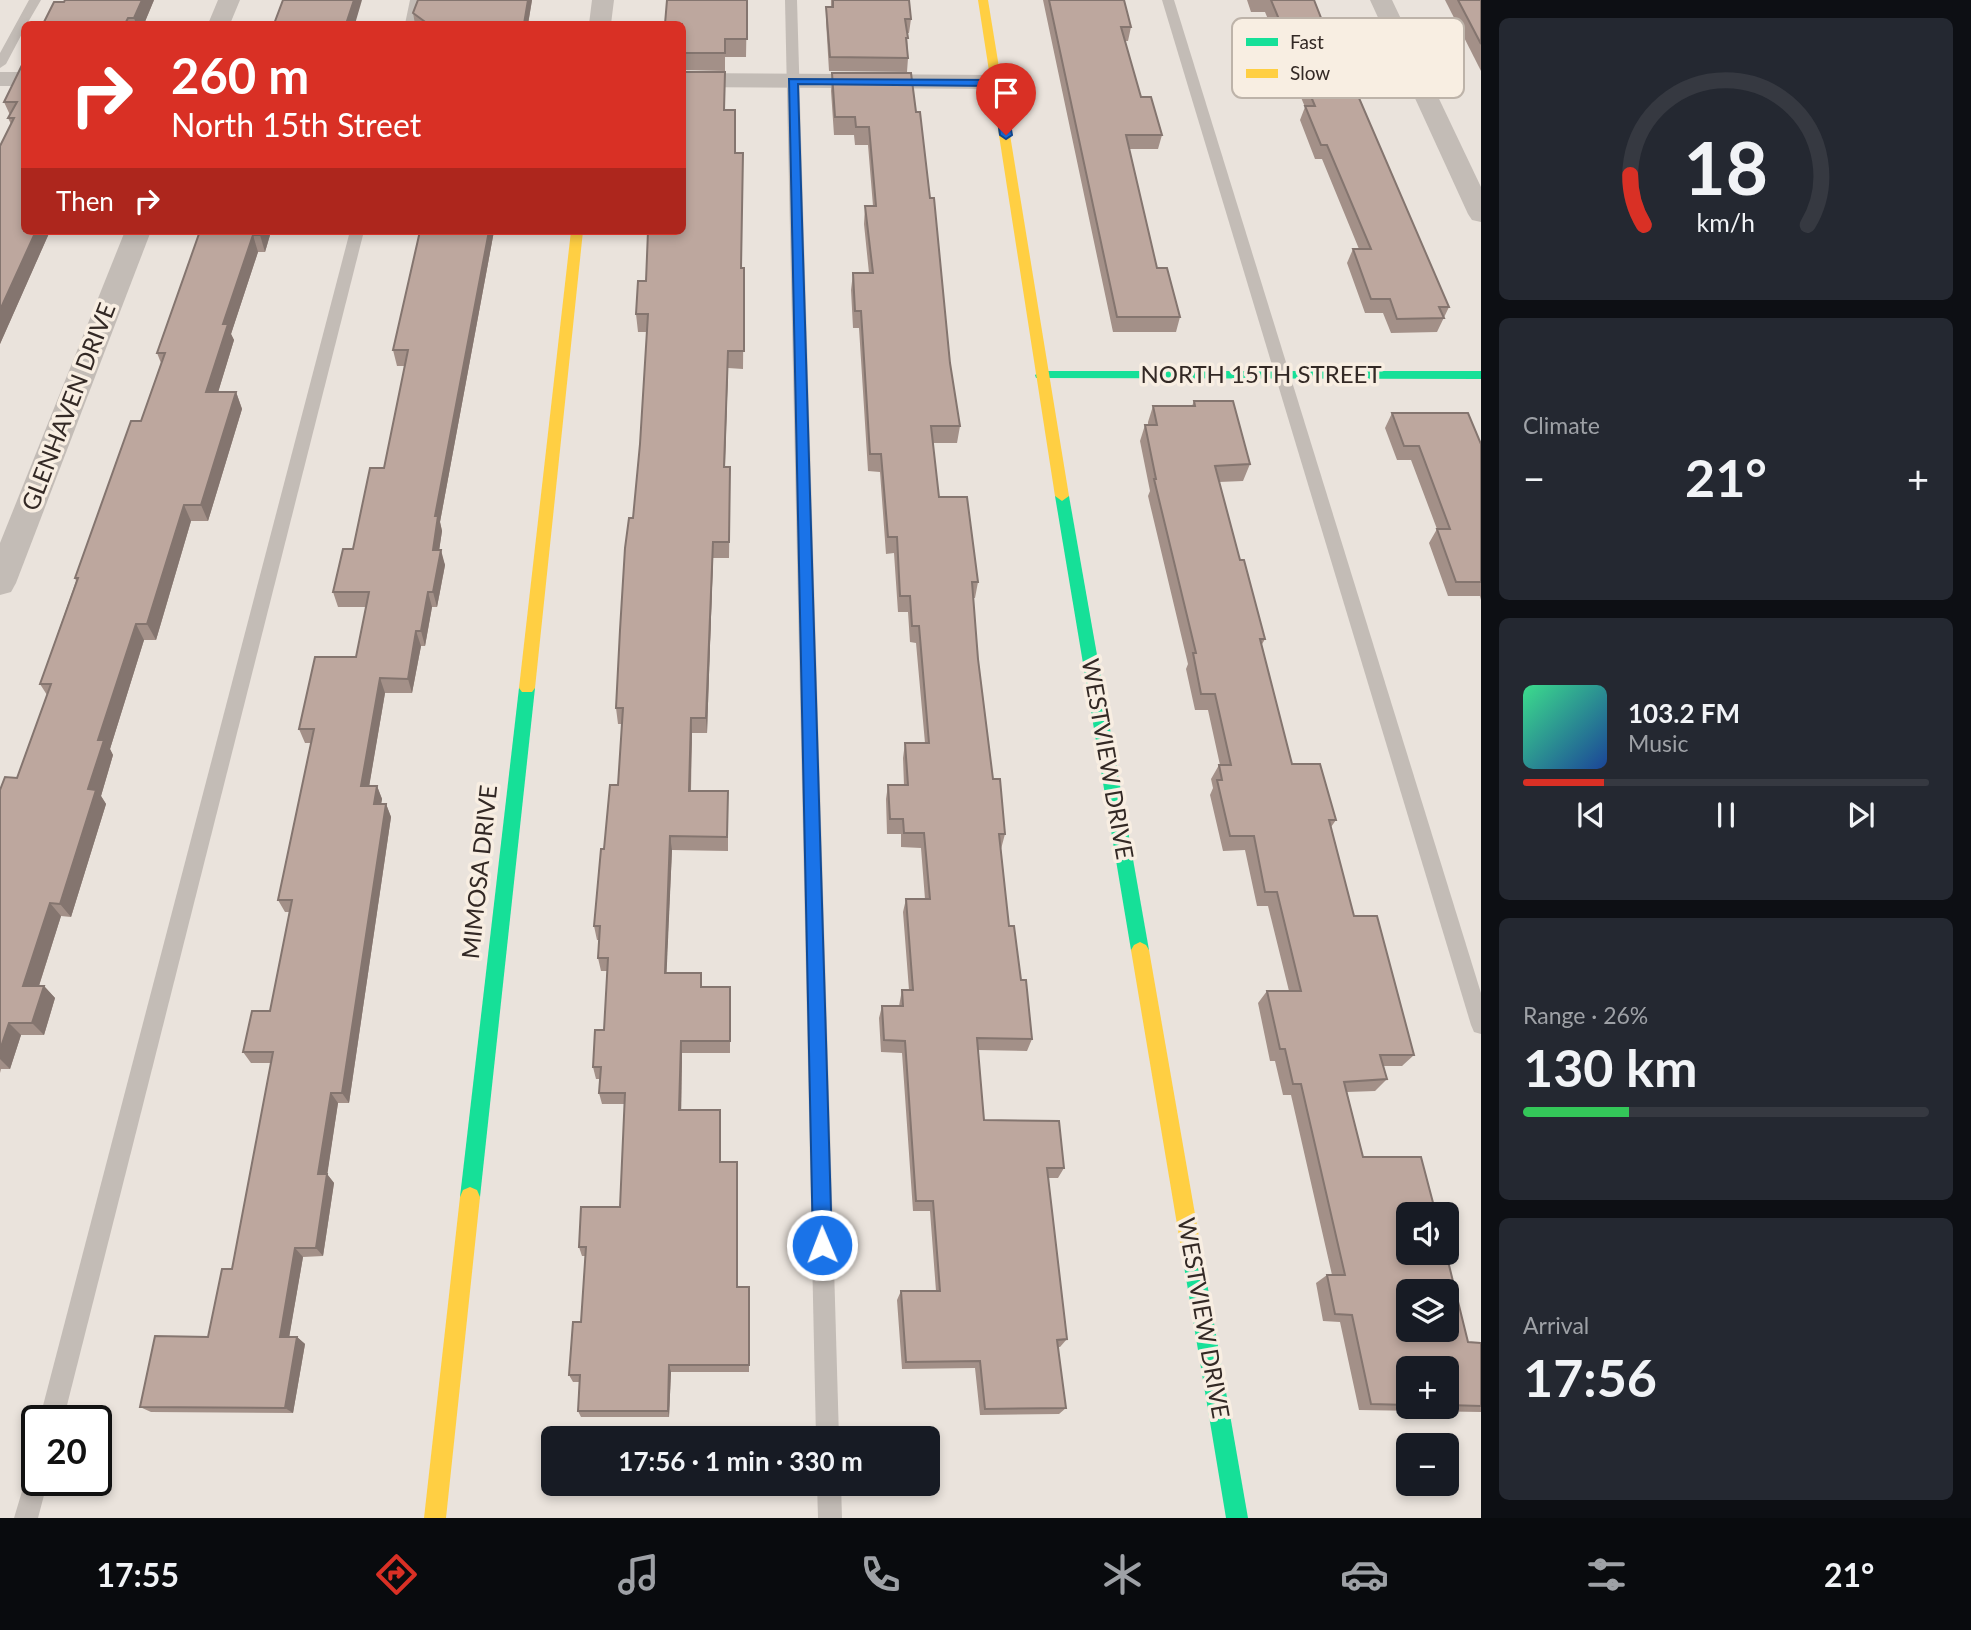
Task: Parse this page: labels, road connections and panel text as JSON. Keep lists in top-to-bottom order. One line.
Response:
{"streets":{"street":["NORTH 15TH STREET","GLENHAVEN DRIVE","WESTVIEW DRIVE","MIMOSA DRIVE"]},"crossings":[["NORTH 15TH STREET","WESTVIEW DRIVE"]],"legend":["Fast","Slow"],"page":{"turn":["260 m","North 15th Street"],"then":"Then","tile":["Climate",["Range · 26%","130 km"],["Arrival","17:56"]],"heat":["−","21°","+"],"song":["103.2 FM","Music"],"map_buttons":["+","−"],"limit":"20","trip":"17:56 · 1 min · 330 m","tabs":["17:55","21°"],"gauge":["18","km/h"]}}
